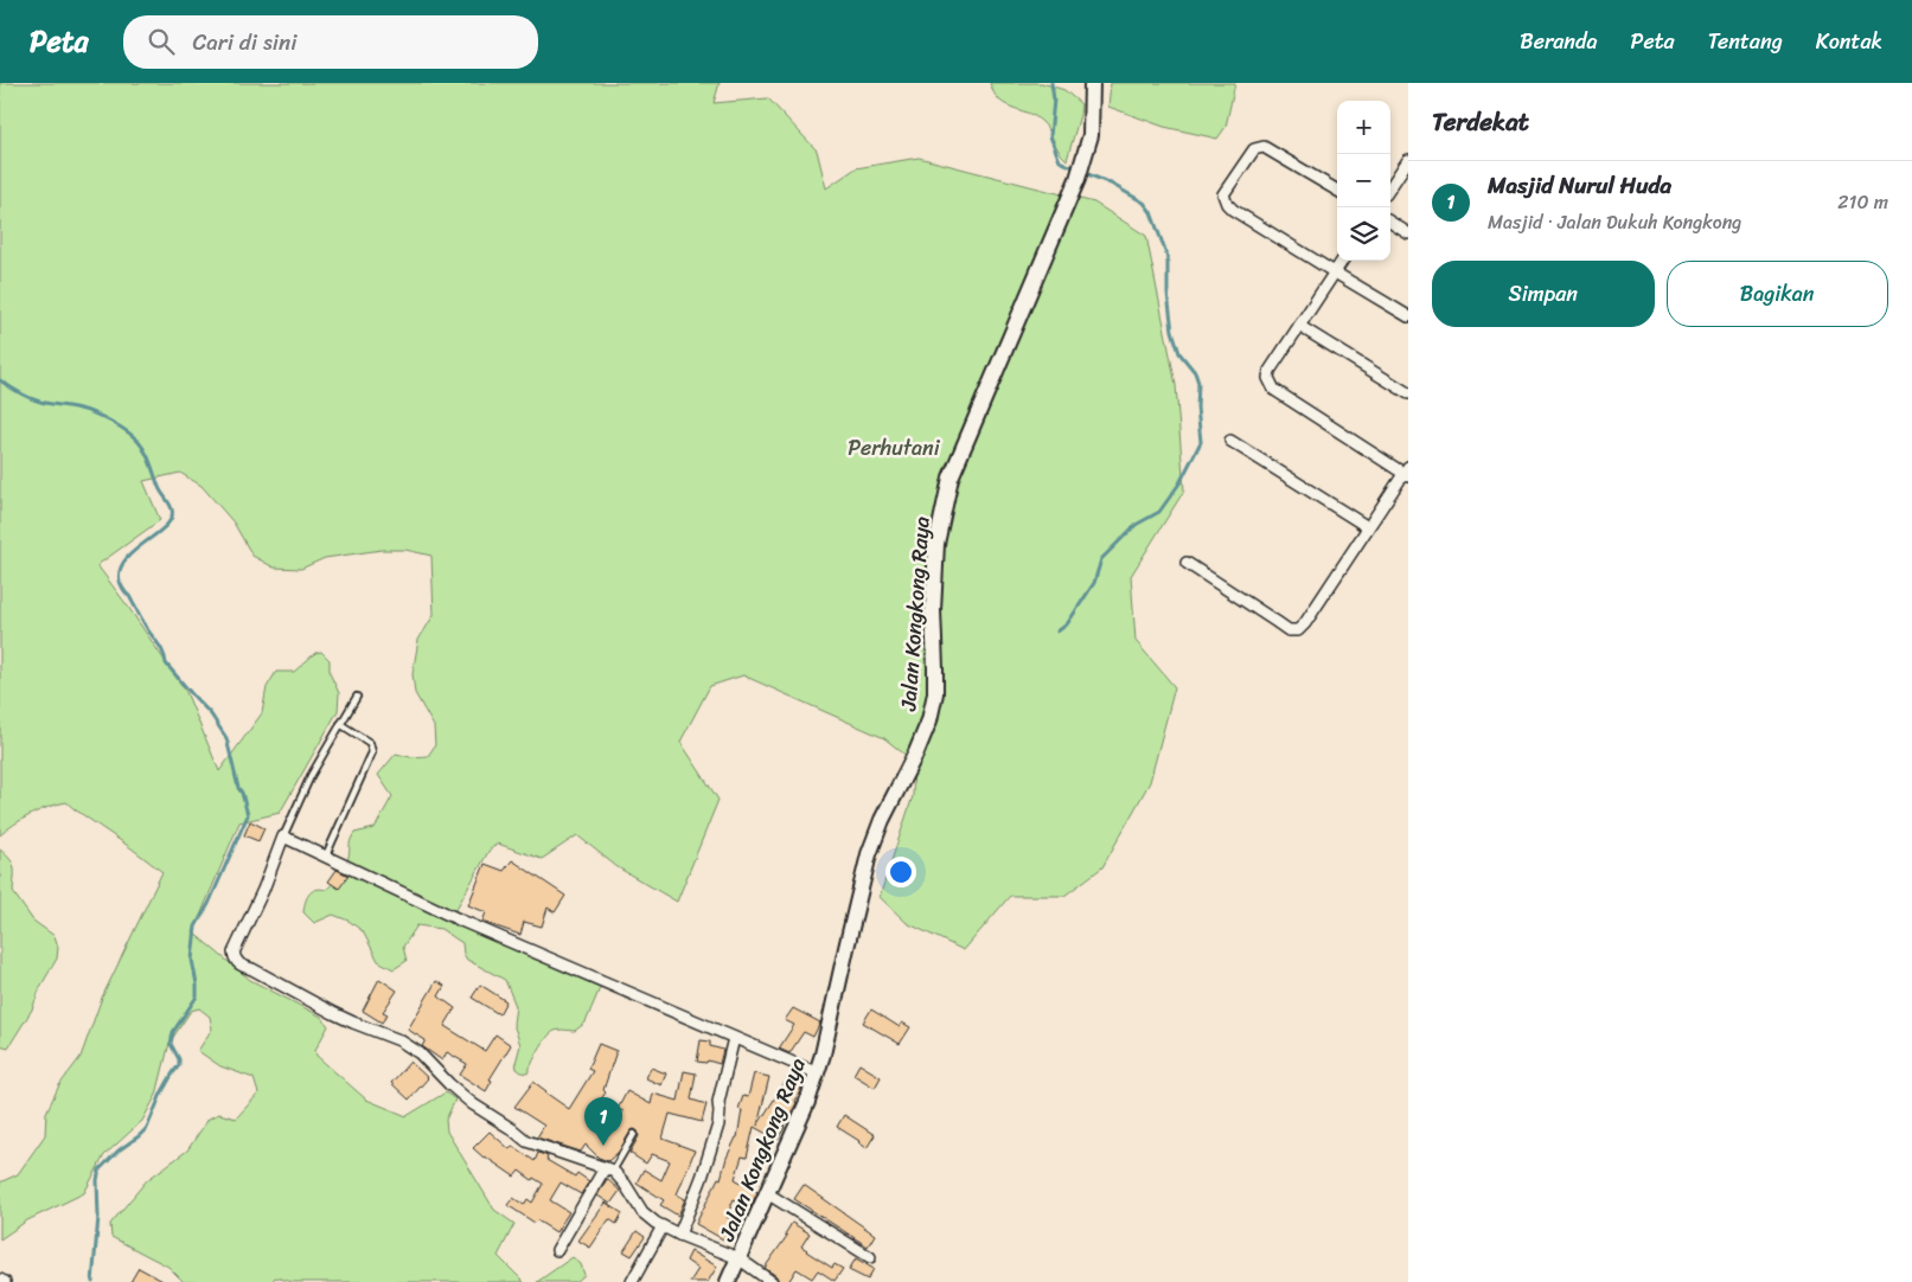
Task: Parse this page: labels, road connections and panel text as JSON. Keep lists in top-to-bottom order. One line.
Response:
{"streets":{"street":["Jalan Kongkong Raya"]},"parks":["Perhutani"],"page":{"header":"Peta","search":"Cari di sini","nav":["Beranda","Peta","Tentang","Kontak"],"heading":"Terdekat","map_buttons":["+","−"],"list":[{"mark":"1","name":"Masjid Nurul Huda","note":"Masjid · Jalan Dukuh Kongkong","value":"210 m"}],"buttons":["Simpan","Bagikan"],"pins":"1"}}
